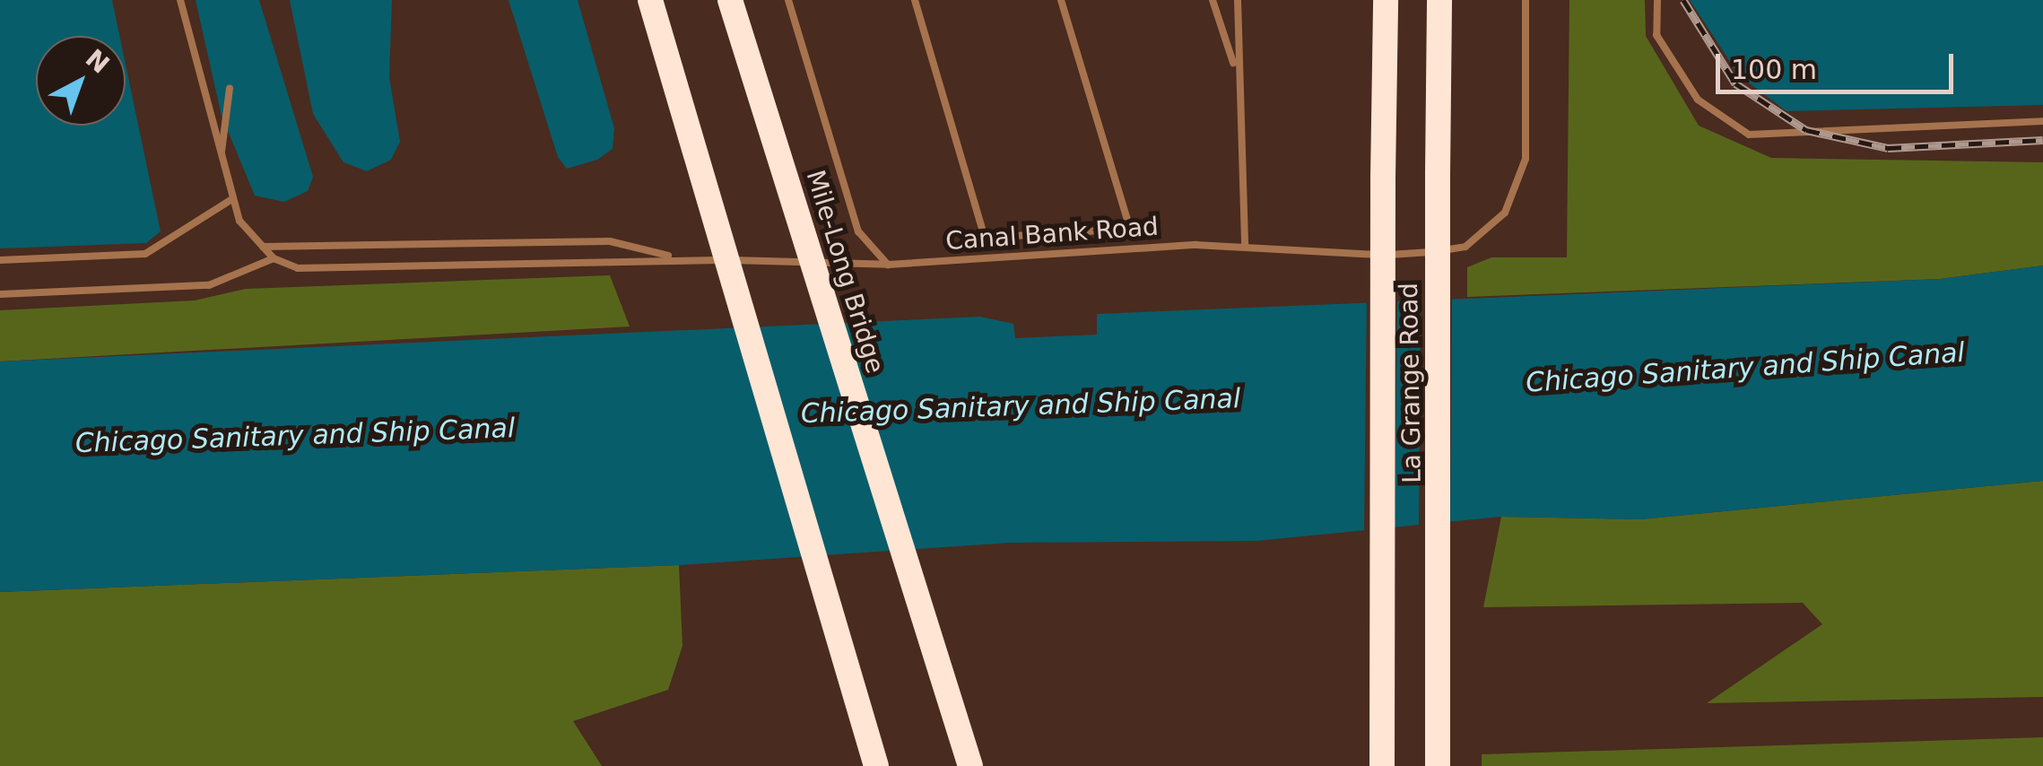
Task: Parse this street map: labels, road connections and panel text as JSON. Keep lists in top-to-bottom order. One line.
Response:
{"streets":{"highway":["Mile-Long Bridge","La Grange Road"],"lane":["Canal Bank Road"]},"water":["Chicago Sanitary and Ship Canal"],"scale_bar":"100 m","north":"top right"}
